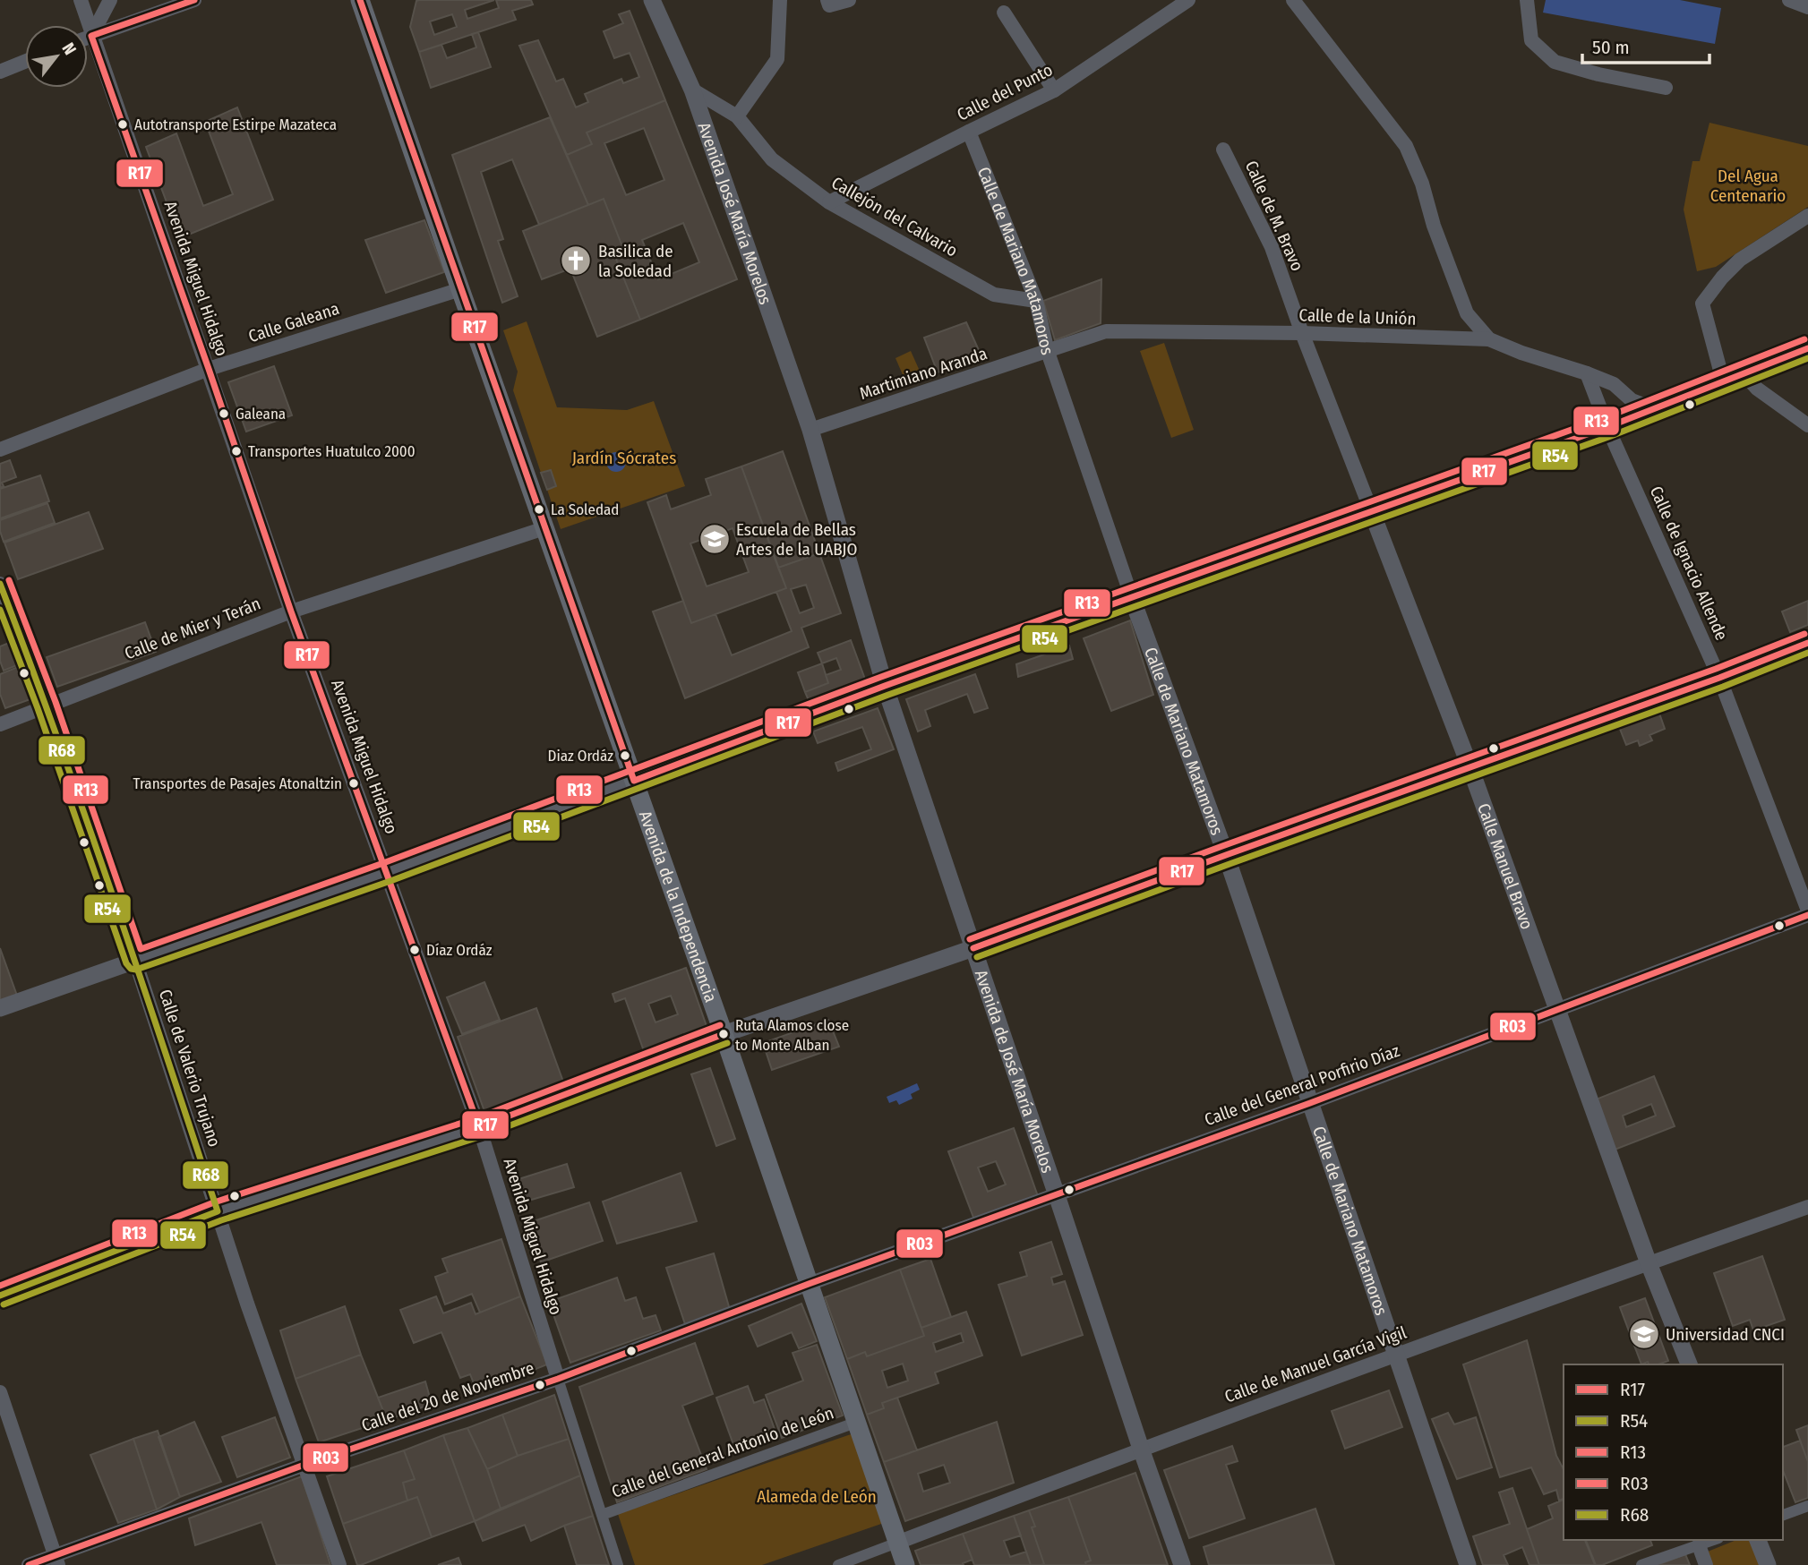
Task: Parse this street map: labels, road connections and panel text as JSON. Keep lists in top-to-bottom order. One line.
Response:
{"streets":{"main road":["Avenida de la Independencia"],"street":["Calle del Punto","Avenida José María Morelos","Calle de M. Bravo","Callejón del Calvario","Calle de Mariano Matamoros","Avenida Miguel Hidalgo","Calle de la Unión","Calle Galeana","Martimiano Aranda","Calle de Ignacio Allende","Calle de Mier y Terán","Calle Manuel Bravo","Calle de Valerio Trujano","Avenida de José María Morelos","Calle del General Porfirio Díaz","Calle de Manuel García Vigil","Calle del 20 de Noviembre","Calle del General Antonio de León"]},"crossings":[["Calle del Punto","Callejón del Calvario"],["Calle del Punto","Calle de Mariano Matamoros"],["Avenida José María Morelos","Callejón del Calvario"],["Avenida José María Morelos","Martimiano Aranda"],["Avenida José María Morelos","Avenida de José María Morelos"],["Calle de M. Bravo","Calle de la Unión"],["Calle de M. Bravo","Calle Manuel Bravo"],["Callejón del Calvario","Calle de Mariano Matamoros"],["Calle de Mariano Matamoros","Calle de la Unión"],["Calle de Mariano Matamoros","Martimiano Aranda"],["Calle de Mariano Matamoros","Calle del General Porfirio Díaz"],["Calle de Mariano Matamoros","Calle de Manuel García Vigil"],["Avenida Miguel Hidalgo","Calle Galeana"],["Avenida Miguel Hidalgo","Calle de Mier y Terán"],["Avenida Miguel Hidalgo","Calle del 20 de Noviembre"],["Avenida Miguel Hidalgo","Calle del General Antonio de León"],["Calle de la Unión","Martimiano Aranda"],["Calle de la Unión","Calle de Ignacio Allende"],["Calle de la Unión","Calle Manuel Bravo"],["Calle Galeana","Avenida de la Independencia"],["Martimiano Aranda","Avenida de José María Morelos"],["Calle de Ignacio Allende","Calle del General Porfirio Díaz"],["Calle de Mier y Terán","Avenida de la Independencia"],["Calle de Mier y Terán","Calle de Valerio Trujano"],["Calle Manuel Bravo","Calle del General Porfirio Díaz"],["Calle Manuel Bravo","Calle de Manuel García Vigil"],["Avenida de la Independencia","Calle del General Porfirio Díaz"],["Avenida de la Independencia","Calle de Manuel García Vigil"],["Avenida de la Independencia","Calle del 20 de Noviembre"],["Avenida de la Independencia","Calle del General Antonio de León"],["Calle de Valerio Trujano","Calle del 20 de Noviembre"],["Avenida de José María Morelos","Calle del General Porfirio Díaz"],["Avenida de José María Morelos","Calle de Manuel García Vigil"],["Calle del General Porfirio Díaz","Calle del 20 de Noviembre"]],"parks":["Del Agua Centenario","Jardín Sócrates","Alameda de León"],"places":{"other":["Autotransporte Estirpe Mazateca","Galeana","Transportes Huatulco 2000","La Soledad","Diaz Ordáz","Transportes de Pasajes Atonaltzin","Díaz Ordáz","Ruta Alamos close to Monte Alban"],"church":["Basilica de la Soledad"],"school or university":["Escuela de Bellas Artes de la UABJO","Universidad CNCI"]},"lines":["transit line R17","transit line R13","transit line R54","transit line R68","transit line R03"],"legend":["R17","R54","R13","R03","R68"],"scale_bar":"50 m","north":"top right"}
